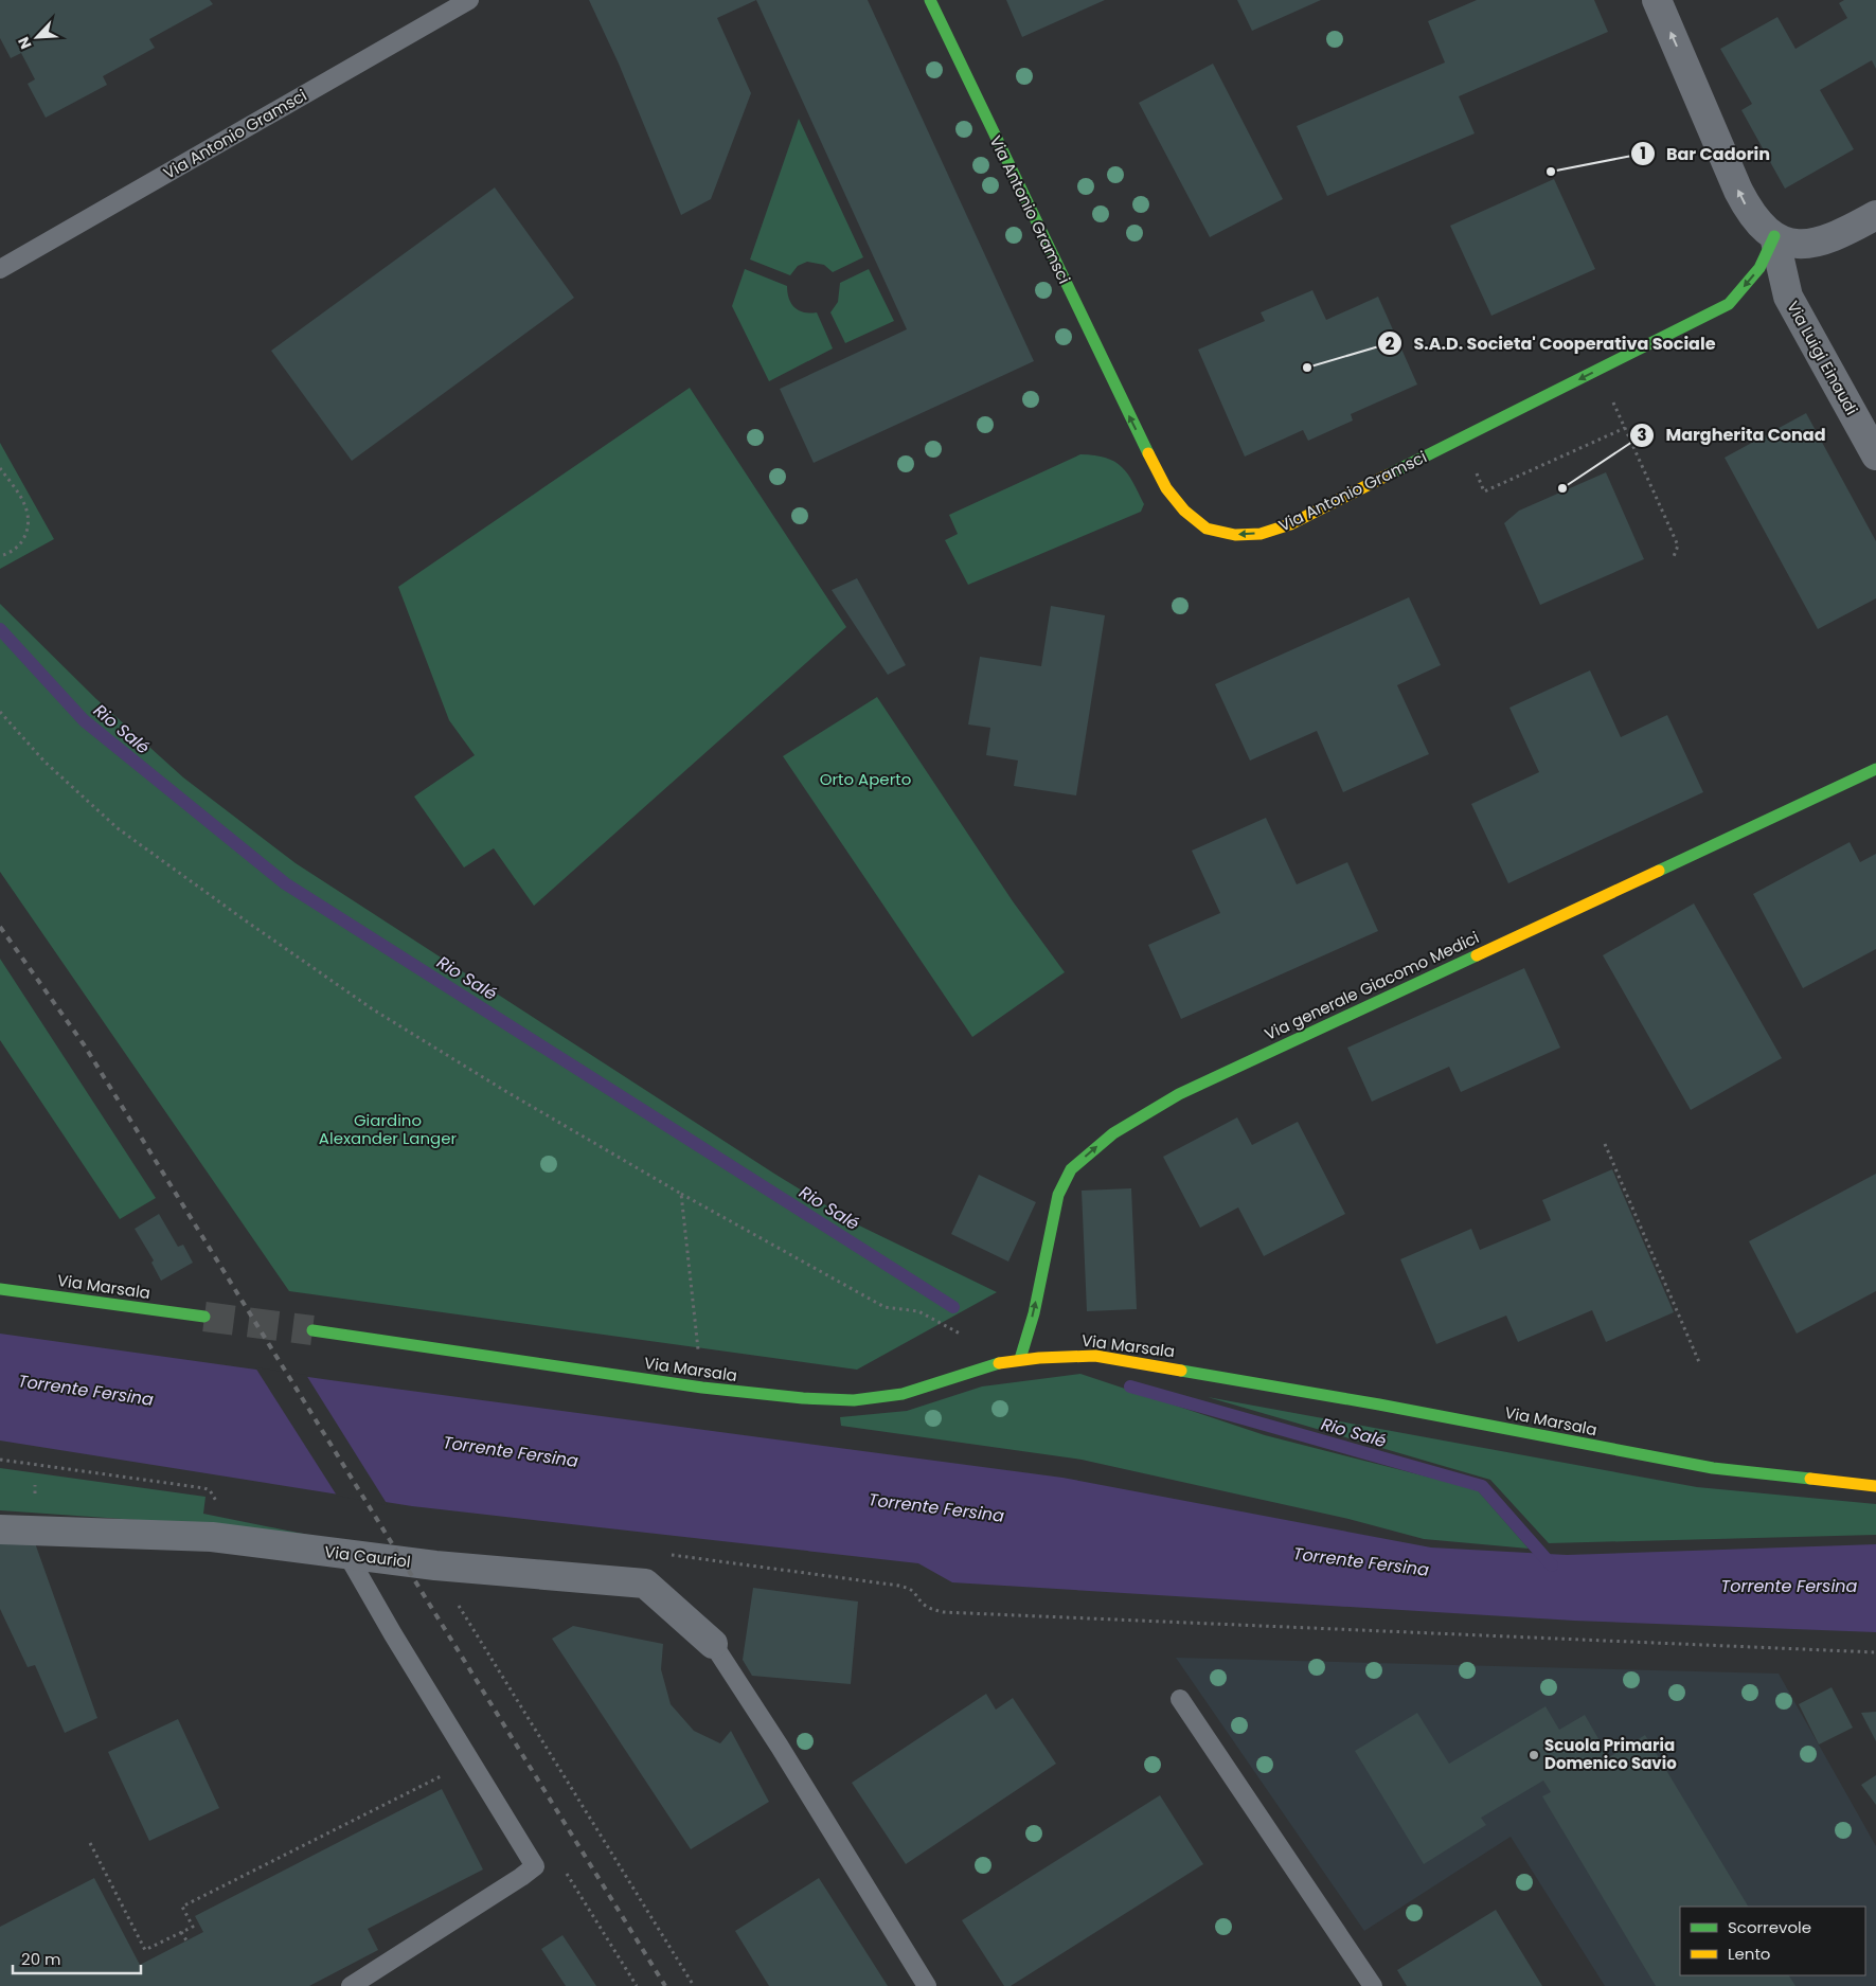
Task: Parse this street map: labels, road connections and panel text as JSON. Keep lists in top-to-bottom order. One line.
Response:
{"streets":{"street":["Via Antonio Gramsci","Via Luigi Einaudi","Via generale Giacomo Medici","Via Marsala","Via Cauriol"]},"crossings":[["Via Antonio Gramsci","Via Luigi Einaudi"],["Via generale Giacomo Medici","Via Marsala"]],"one_way":["Via generale Giacomo Medici"],"water":["Rio Salé","Torrente Fersina"],"parks":["Orto Aperto","Giardino Alexander Langer"],"places":["Bar Cadorin","S.A.D. Societa' Cooperativa Sociale","Margherita Conad","Scuola Primaria Domenico Savio"],"legend":["Scorrevole","Lento"],"scale_bar":"20 m","north":"bottom left"}
